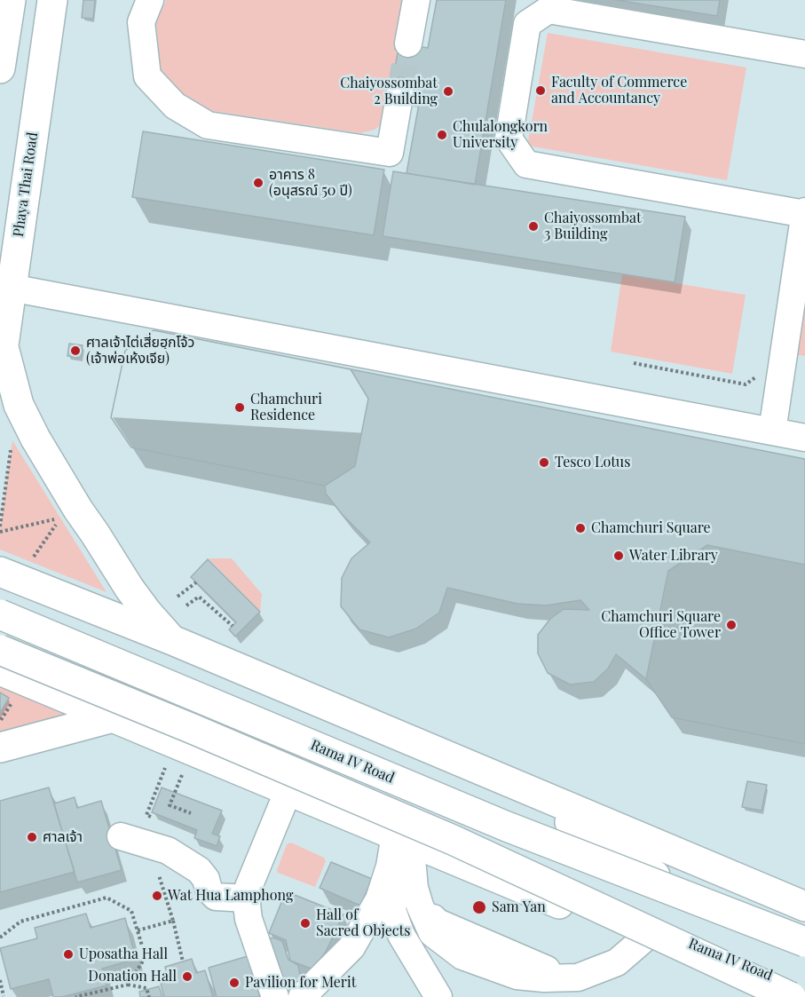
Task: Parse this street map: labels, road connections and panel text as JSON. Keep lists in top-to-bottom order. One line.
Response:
{"streets":{"main road":["Phaya Thai Road","Rama IV Road"]},"places":["Faculty of Commerce and Accountancy","Chaiyossombat 2 Building","Chulalongkorn University","อาคาร 8 (อนุสรณ์ 50 ปี)","Chaiyossombat 3 Building","ศาลเจ้าไต่เสี่ยฮุกโจ้ว (เจ้าพ่อเห้งเจีย)","Chamchuri Residence","Tesco Lotus","Chamchuri Square","Water Library","Chamchuri Square Office Tower","ศาลเจ้า","Wat Hua Lamphong","Sam Yan","Hall of Sacred Objects","Uposatha Hall","Donation Hall","Pavilion for Merit"]}
